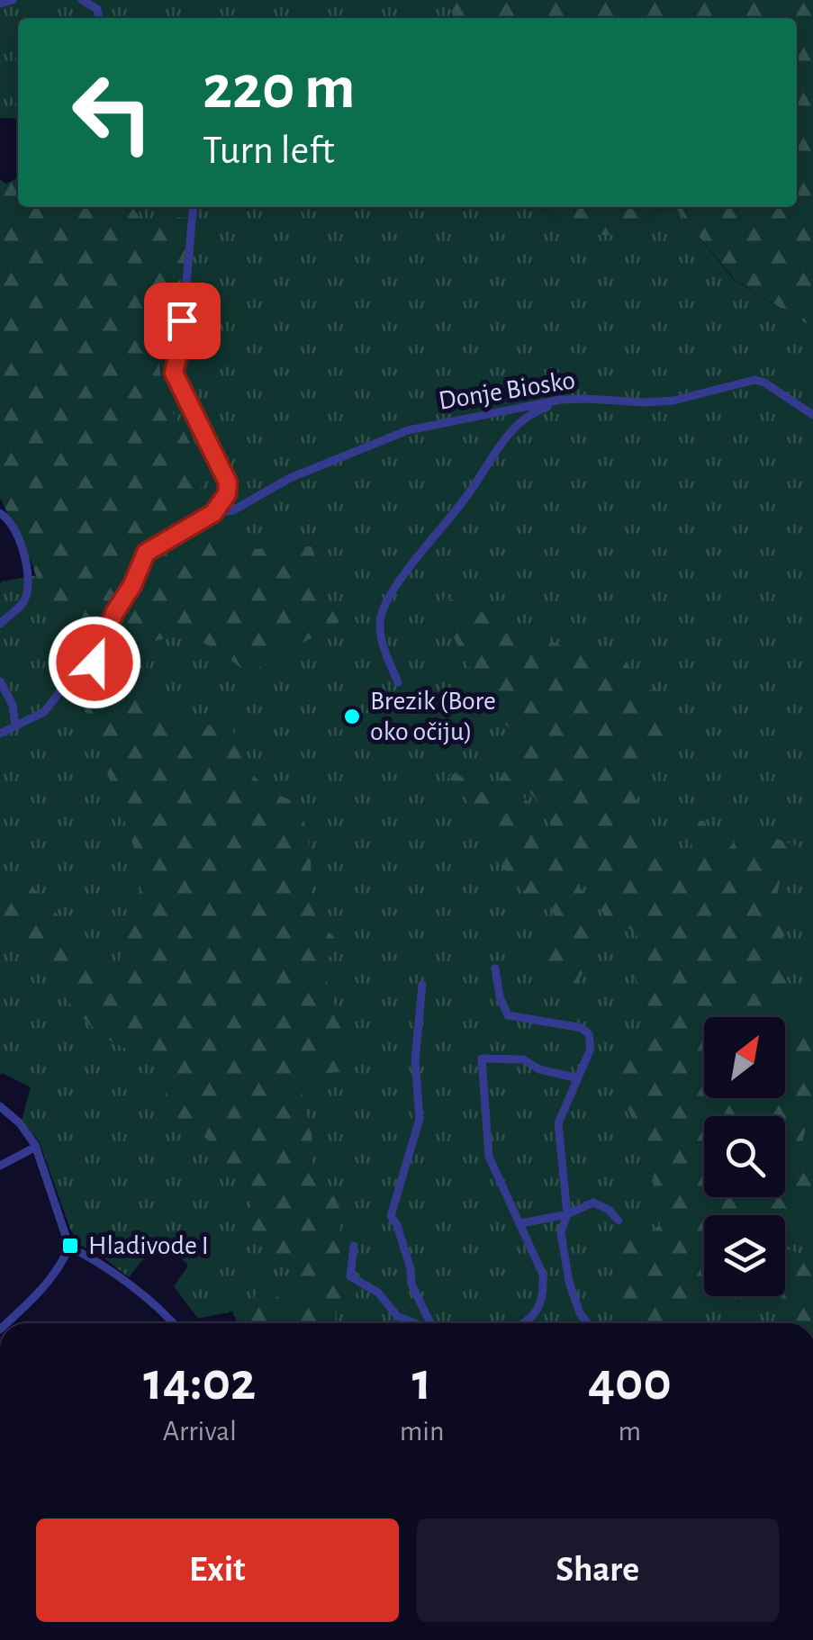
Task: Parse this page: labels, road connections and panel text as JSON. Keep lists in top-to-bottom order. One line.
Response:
{"streets":{"street":["Donje Biosko"]},"places":{"other":["Brezik (Bore oko očiju)"],"transit":["Hladivode I"]},"north":"top right","page":{"turn":["220 m","Turn left"],"eta":["14:02","Arrival","1","min","400","m"],"buttons":["Exit","Share"]}}
